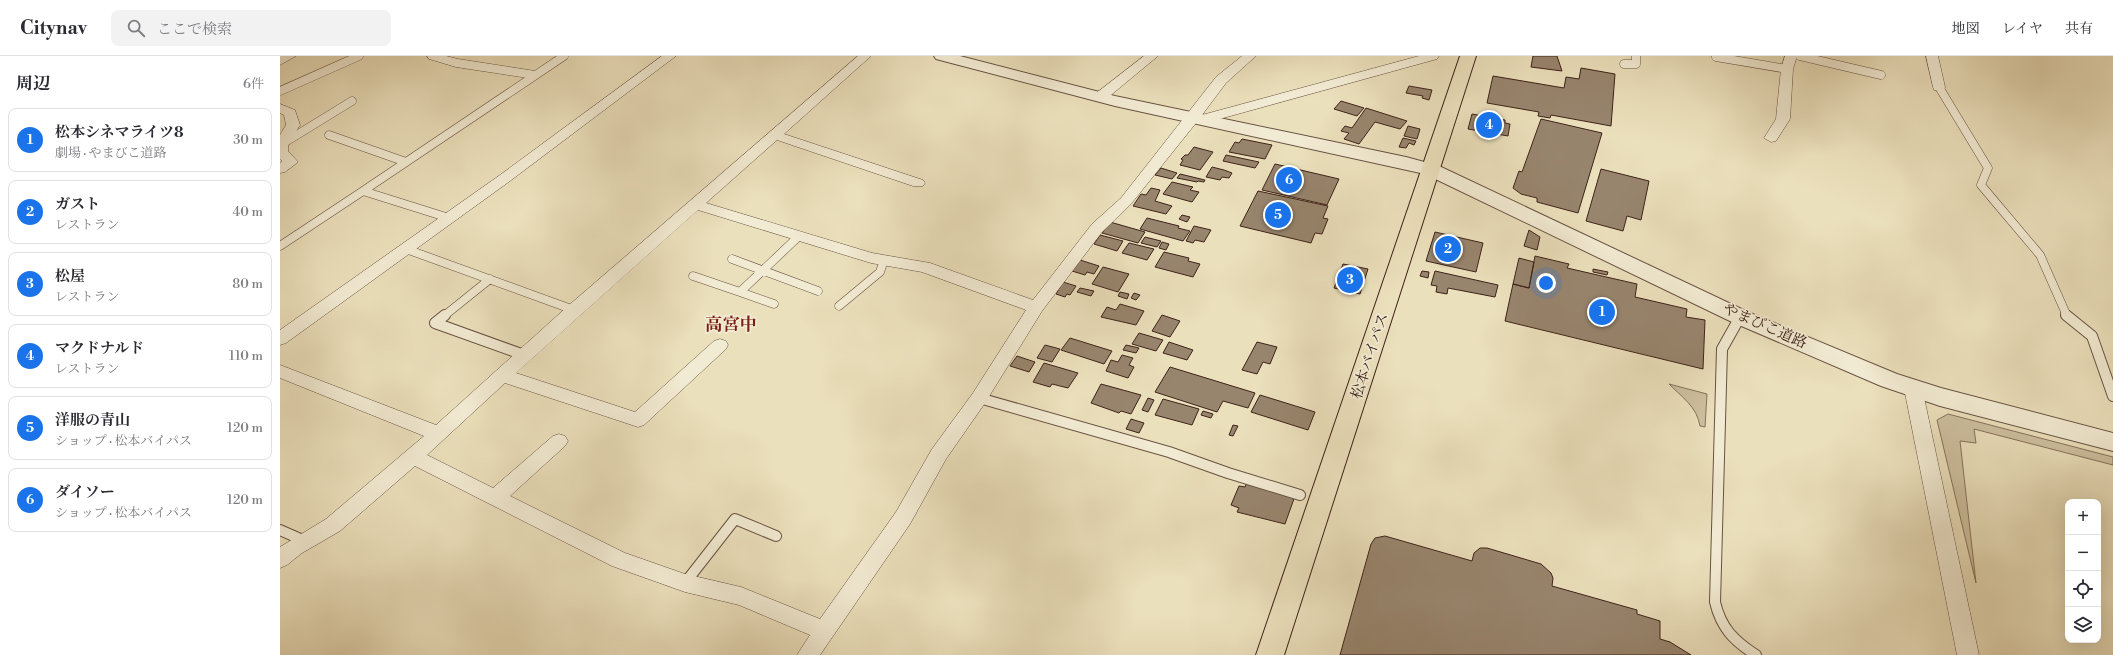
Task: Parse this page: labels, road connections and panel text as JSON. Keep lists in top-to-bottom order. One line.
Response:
{"streets":{"highway":["松本バイパス"],"street":["やまびこ道路"]},"crossings":[["やまびこ道路","松本バイパス"]],"districts":["高宮中"],"page":{"header":"Citynav","search":"ここで検索","nav":["地図","レイヤ","共有"],"heading":["周辺","6件"],"list":[{"mark":"1","name":"松本シネマライツ8","note":"劇場 · やまびこ道路","value":"30 m"},{"mark":"2","name":"ガスト","note":"レストラン","value":"40 m"},{"mark":"3","name":"松屋","note":"レストラン","value":"80 m"},{"mark":"4","name":"マクドナルド","note":"レストラン","value":"110 m"},{"mark":"5","name":"洋服の青山","note":"ショップ · 松本バイパス","value":"120 m"},{"mark":"6","name":"ダイソー","note":"ショップ · 松本バイパス","value":"120 m"}],"pins":["4","6","5","2","3","1"],"map_buttons":["+","−"]}}
